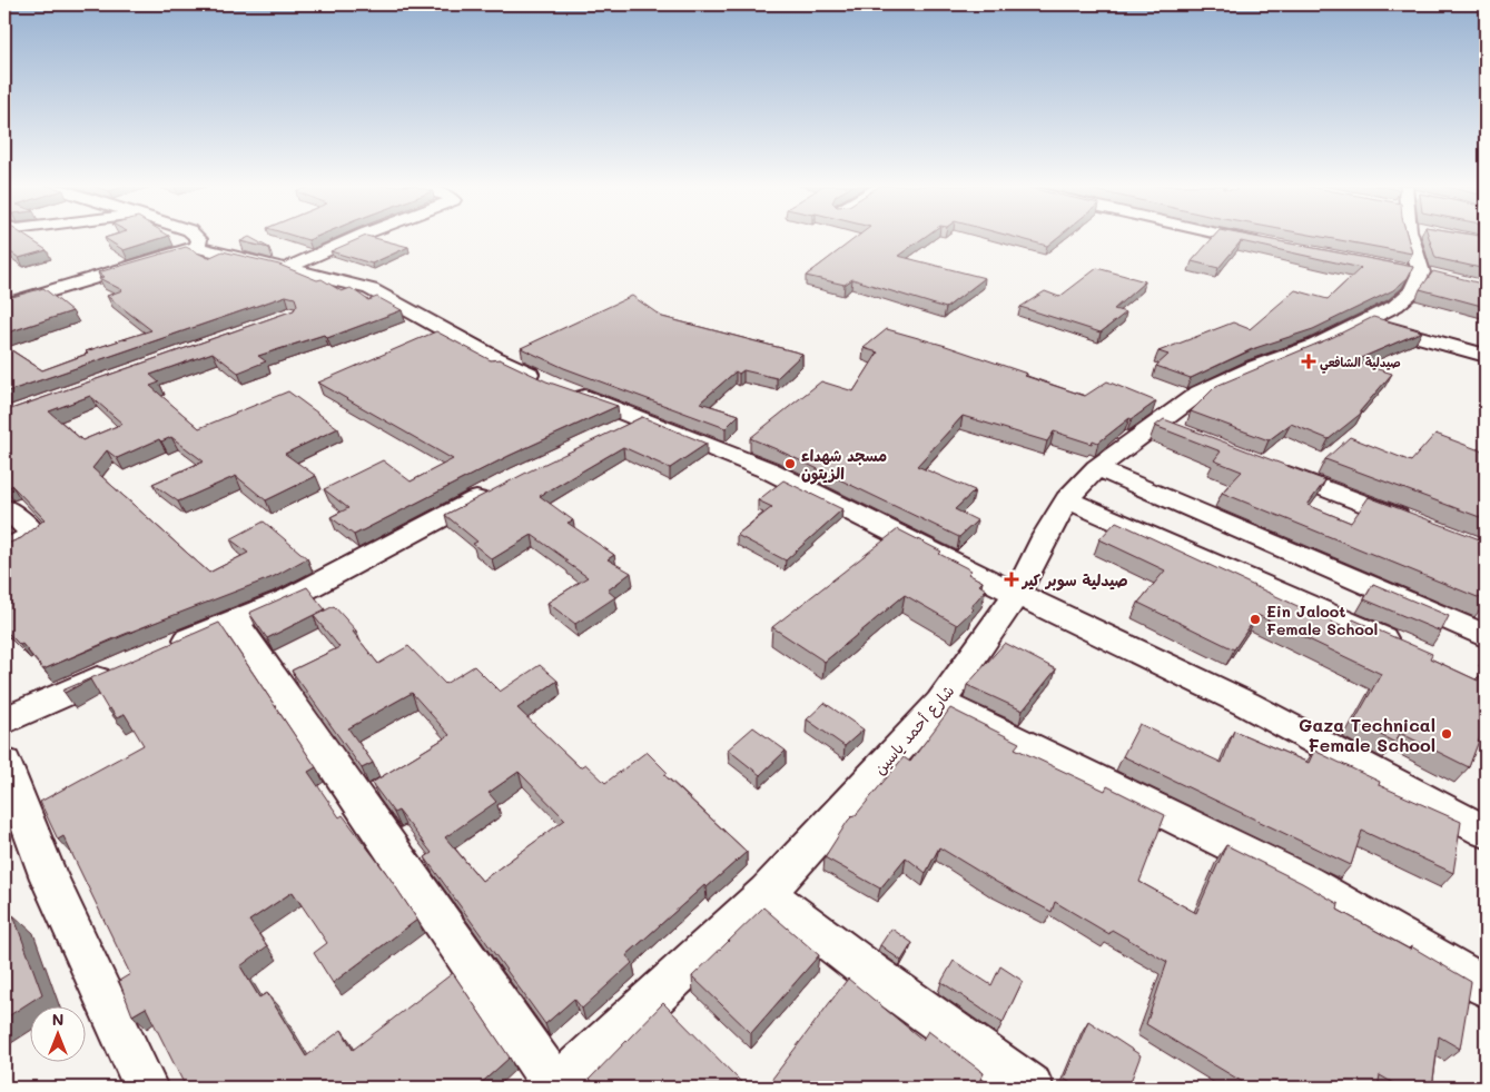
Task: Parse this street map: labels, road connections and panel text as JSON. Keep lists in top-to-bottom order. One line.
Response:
{"streets":{"street":["شارع أحمد ياسين"]},"places":{"health":["صيدلية الشافعي","صيدلية سوبر كير"],"other":["مسجد شهداء الزيتون","Ein Jaloot Female School","Gaza Technical Female School"]},"north":"top"}
